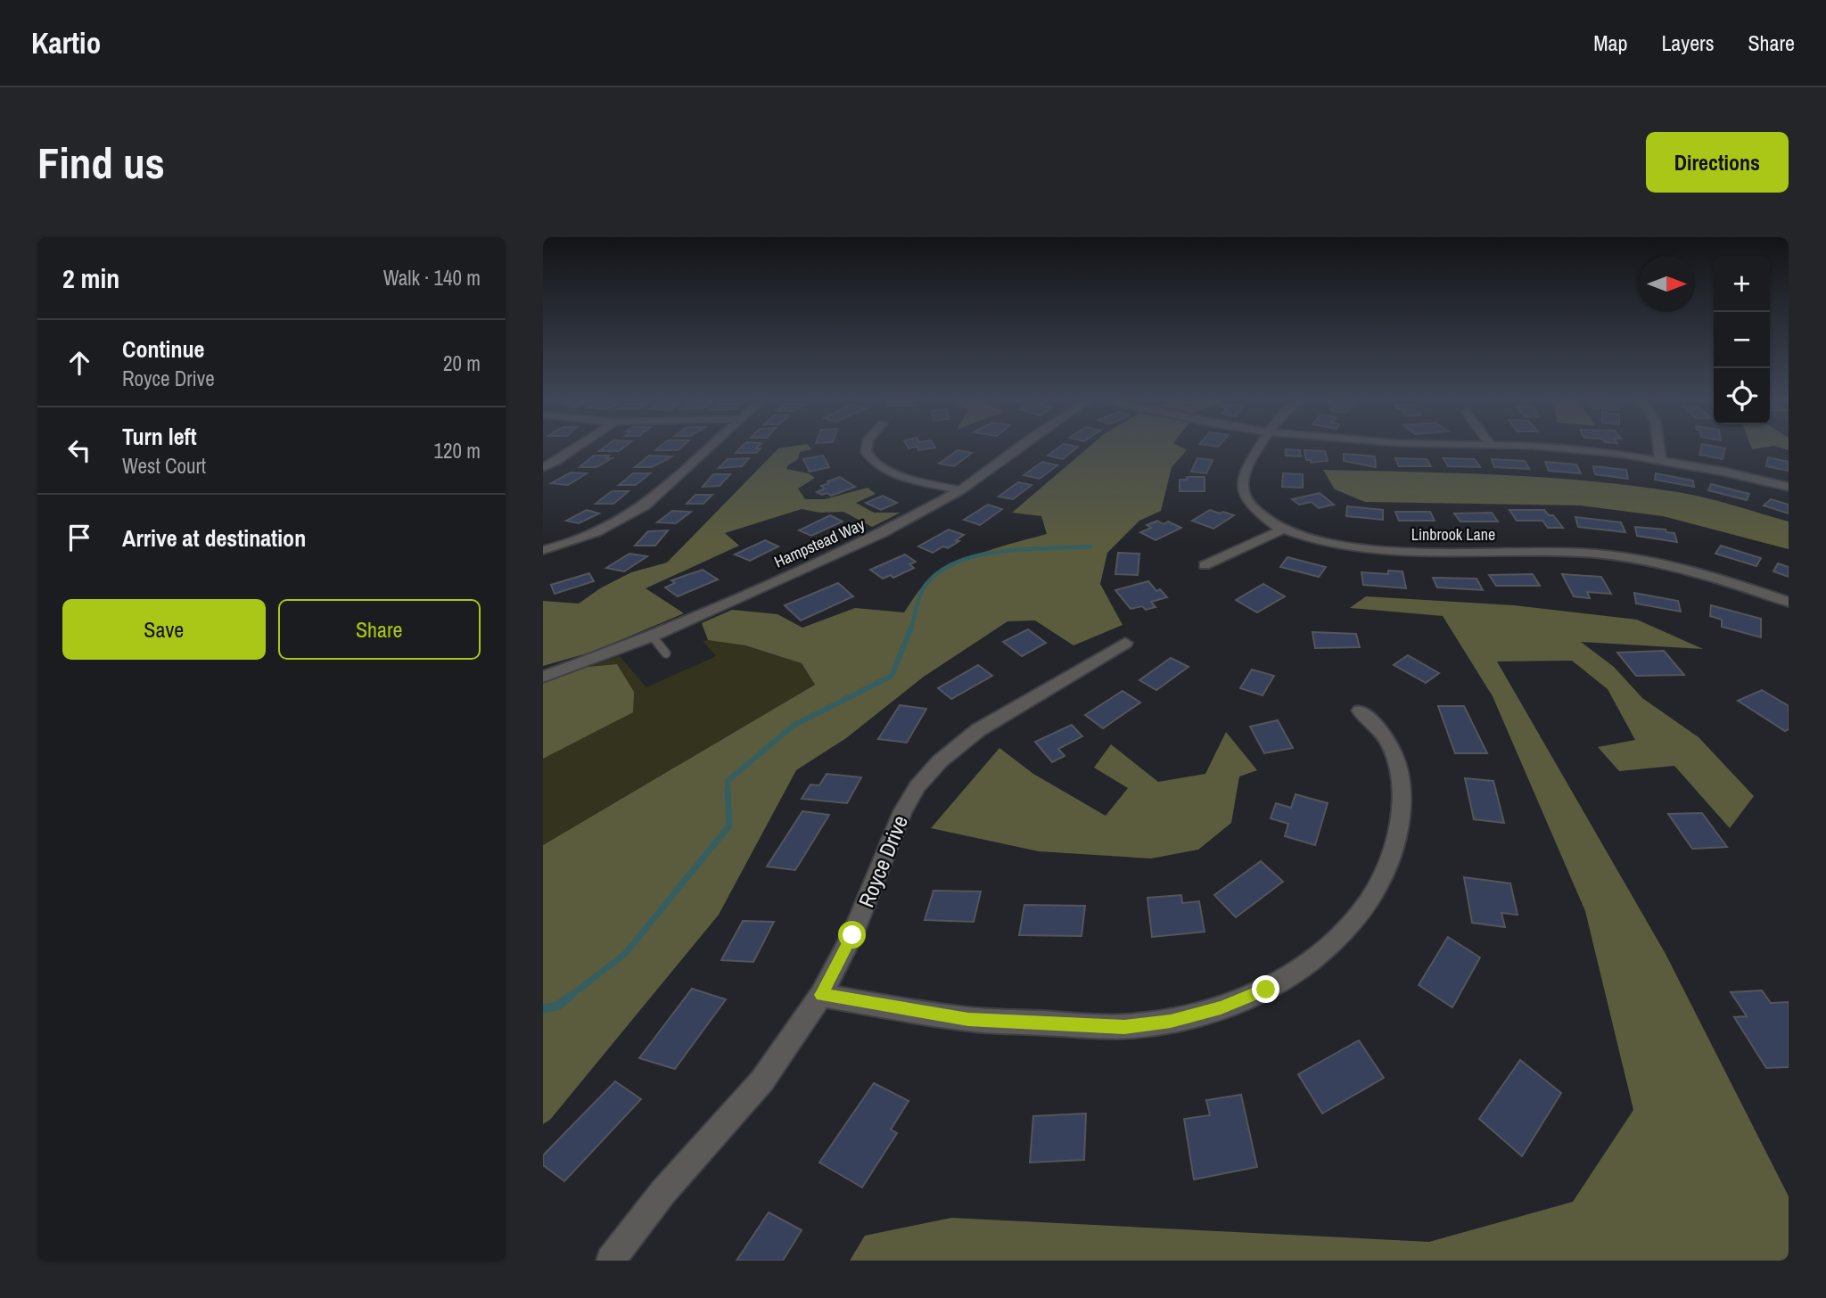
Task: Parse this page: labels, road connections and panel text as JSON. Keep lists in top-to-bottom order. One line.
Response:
{"streets":{"street":["Linbrook Lane","Hampstead Way","Royce Drive"]},"north":"right","page":{"header":"Kartio","nav":["Map","Layers","Share"],"buttons":["Directions",["Save","Share"]],"title":"Find us","heading":["2 min","Walk · 140 m"],"map_buttons":["+","−"],"list":[["Continue","Royce Drive","20 m"],["Turn left","West Court","120 m"],"Arrive at destination"]}}
